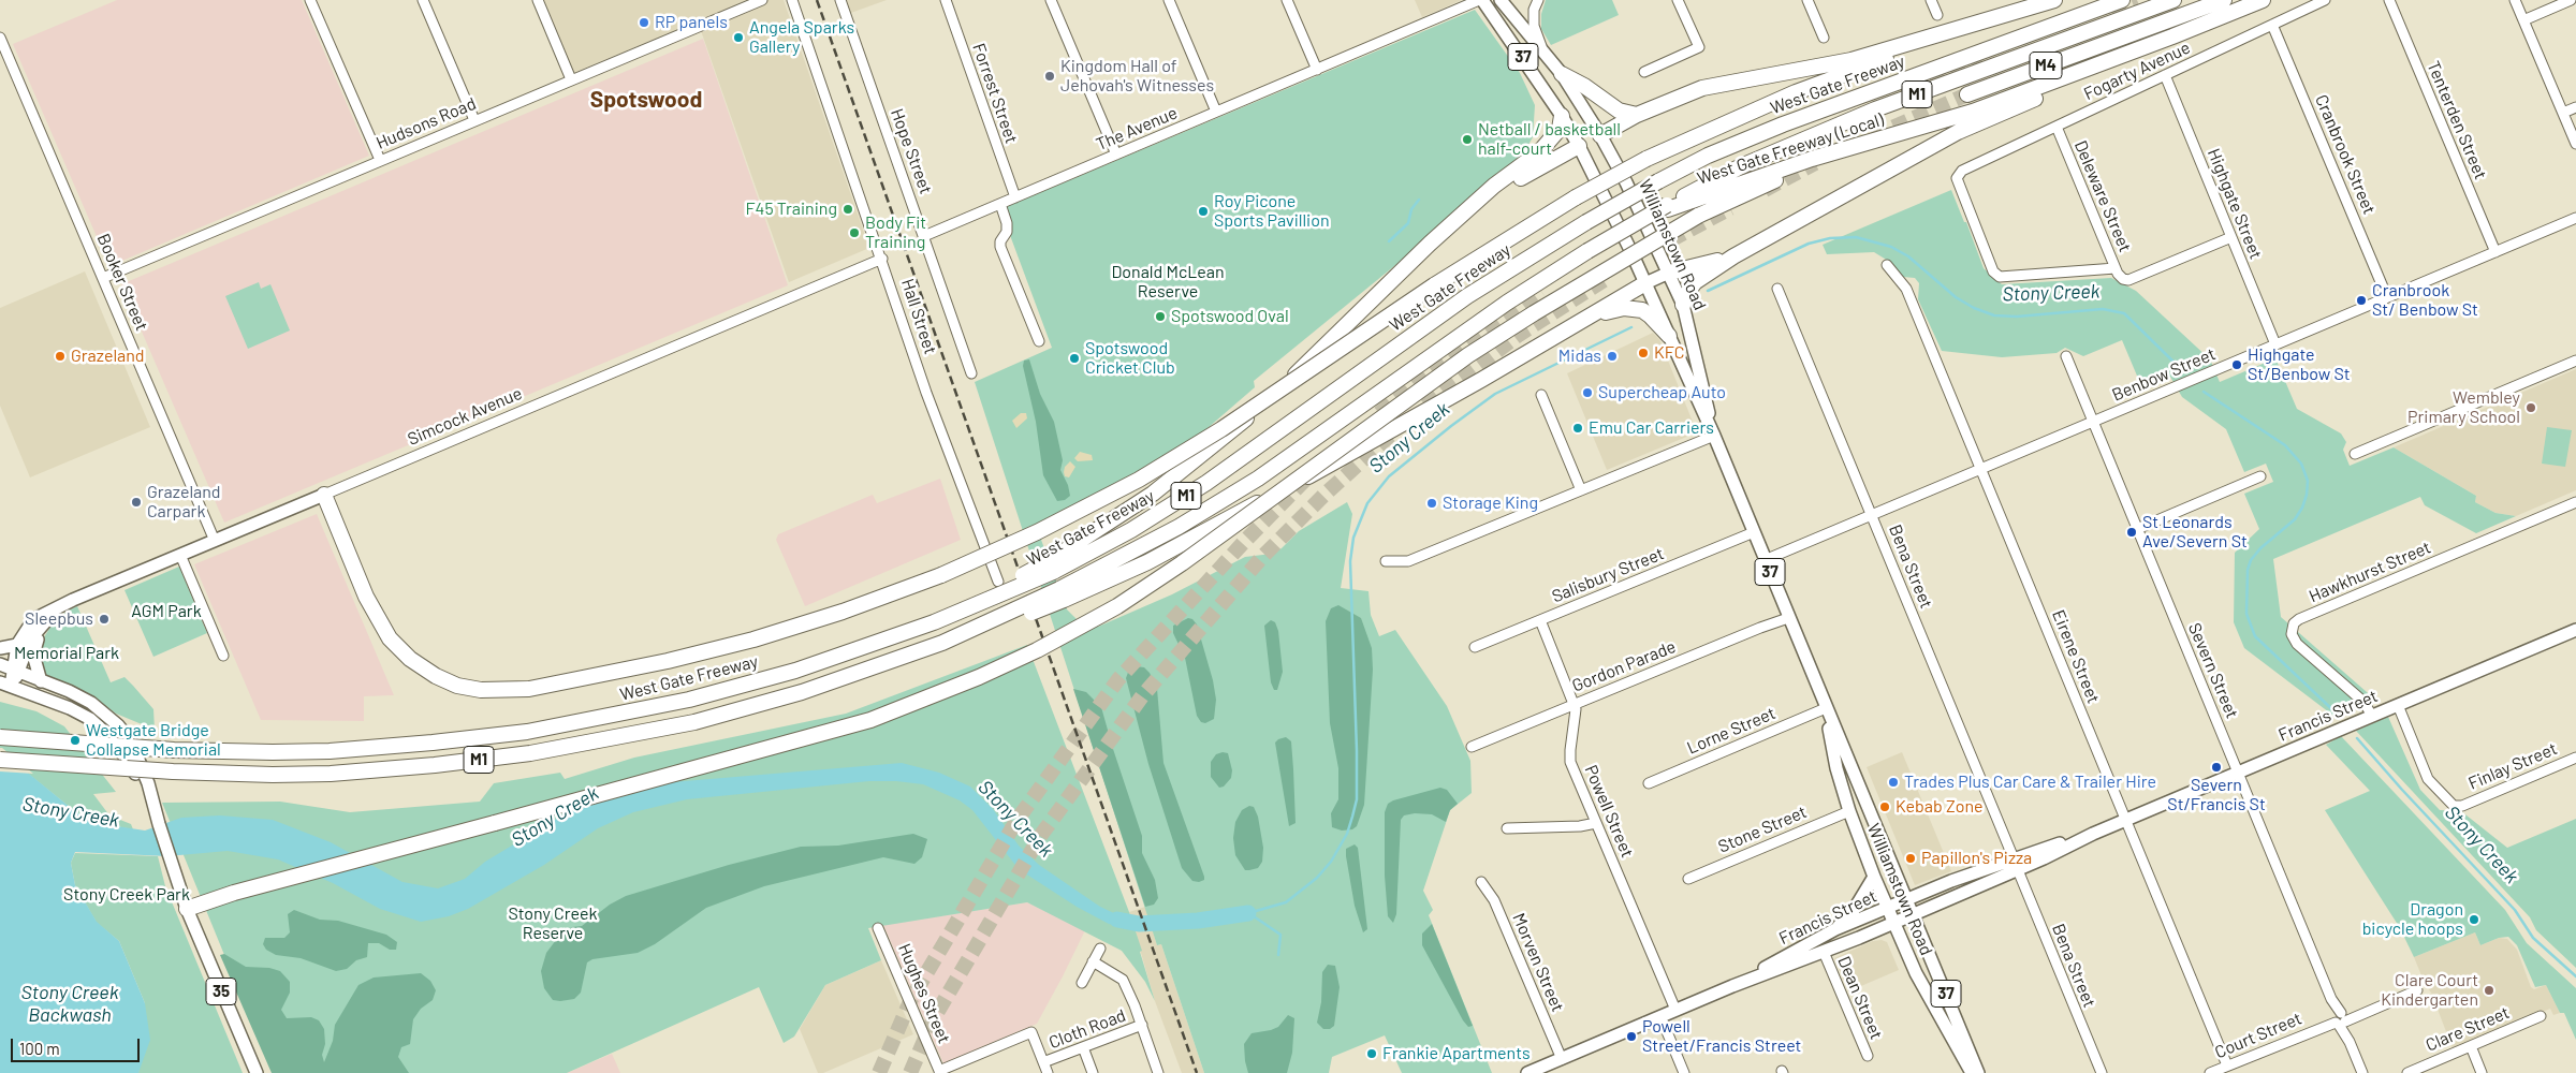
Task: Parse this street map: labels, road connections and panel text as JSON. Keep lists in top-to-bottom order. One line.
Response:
{"streets":{"highway":["M4","West Gate Freeway","M1","West Gate Freeway (Local)"],"main road":["37","Williamstown Road","Simcock Avenue","Francis Street","35"],"street":["Fogarty Avenue","Forrest Street","Tenterden Street","Hudsons Road","The Avenue","Hope Street","Cranbrook Street","Deleware Street","Highgate Street","Booker Street","Hall Street","Benbow Street","Bena Street","Hawkhurst Street","Salisbury Street","Eirene Street","Gordon Parade","Severn Street","Lorne Street","Finlay Street","Powell Street","Stone Street","Morven Street","Hughes Street","Dean Street","Cloth Road","Clare Street","Court Street"]},"crossings":[["37","The Avenue"],["37","Williamstown Road"],["Fogarty Avenue","Cranbrook Street"],["Fogarty Avenue","Deleware Street"],["Fogarty Avenue","Highgate Street"],["Forrest Street","The Avenue"],["M1","West Gate Freeway (Local)"],["M1","Simcock Avenue"],["Tenterden Street","Benbow Street"],["Hudsons Road","Booker Street"],["The Avenue","Hope Street"],["Cranbrook Street","Benbow Street"],["Highgate Street","Benbow Street"],["Williamstown Road","Benbow Street"],["Williamstown Road","Salisbury Street"],["Williamstown Road","Gordon Parade"],["Williamstown Road","Francis Street"],["Williamstown Road","Lorne Street"],["Williamstown Road","Stone Street"],["Booker Street","Simcock Avenue"],["Hall Street","Simcock Avenue"],["Benbow Street","Bena Street"],["Benbow Street","Eirene Street"],["Benbow Street","Severn Street"],["Simcock Avenue","35"],["Bena Street","Francis Street"],["Hawkhurst Street","Francis Street"],["Salisbury Street","Powell Street"],["Eirene Street","Francis Street"],["Eirene Street","Court Street"],["Gordon Parade","Powell Street"],["Severn Street","Francis Street"],["Severn Street","Court Street"],["Francis Street","Finlay Street"],["Francis Street","Powell Street"],["Francis Street","Morven Street"],["Francis Street","Dean Street"]],"districts":["Spotswood"],"water":["Stony Creek","Stony Creek Backwash"],"parks":["Donald McLean Reserve","AGM Park","Memorial Park","Stony Creek Park","Stony Creek Reserve"],"places":["RP panels","Angela Sparks Gallery","Kingdom Hall of Jehovah's Witnesses","Netball / basketball half-court","F45 Training","Roy Picone Sports Pavillion","Body Fit Training","Cranbrook St/ Benbow St","Spotswood Oval","KFC","Grazeland","Midas","Spotswood Cricket Club","Highgate St/Benbow St","Supercheap Auto","Wembley Primary School","Emu Car Carriers","Grazeland Carpark","Storage King","St Leonards Ave/Severn St","Sleepbus","Westgate Bridge Collapse Memorial","Severn St/Francis St","Trades Plus Car Care & Trailer Hire","Kebab Zone","Papillon's Pizza","Dragon bicycle hoops","Clare Court Kindergarten","Powell Street/Francis Street","Frankie Apartments"],"scale_bar":"100 m"}
